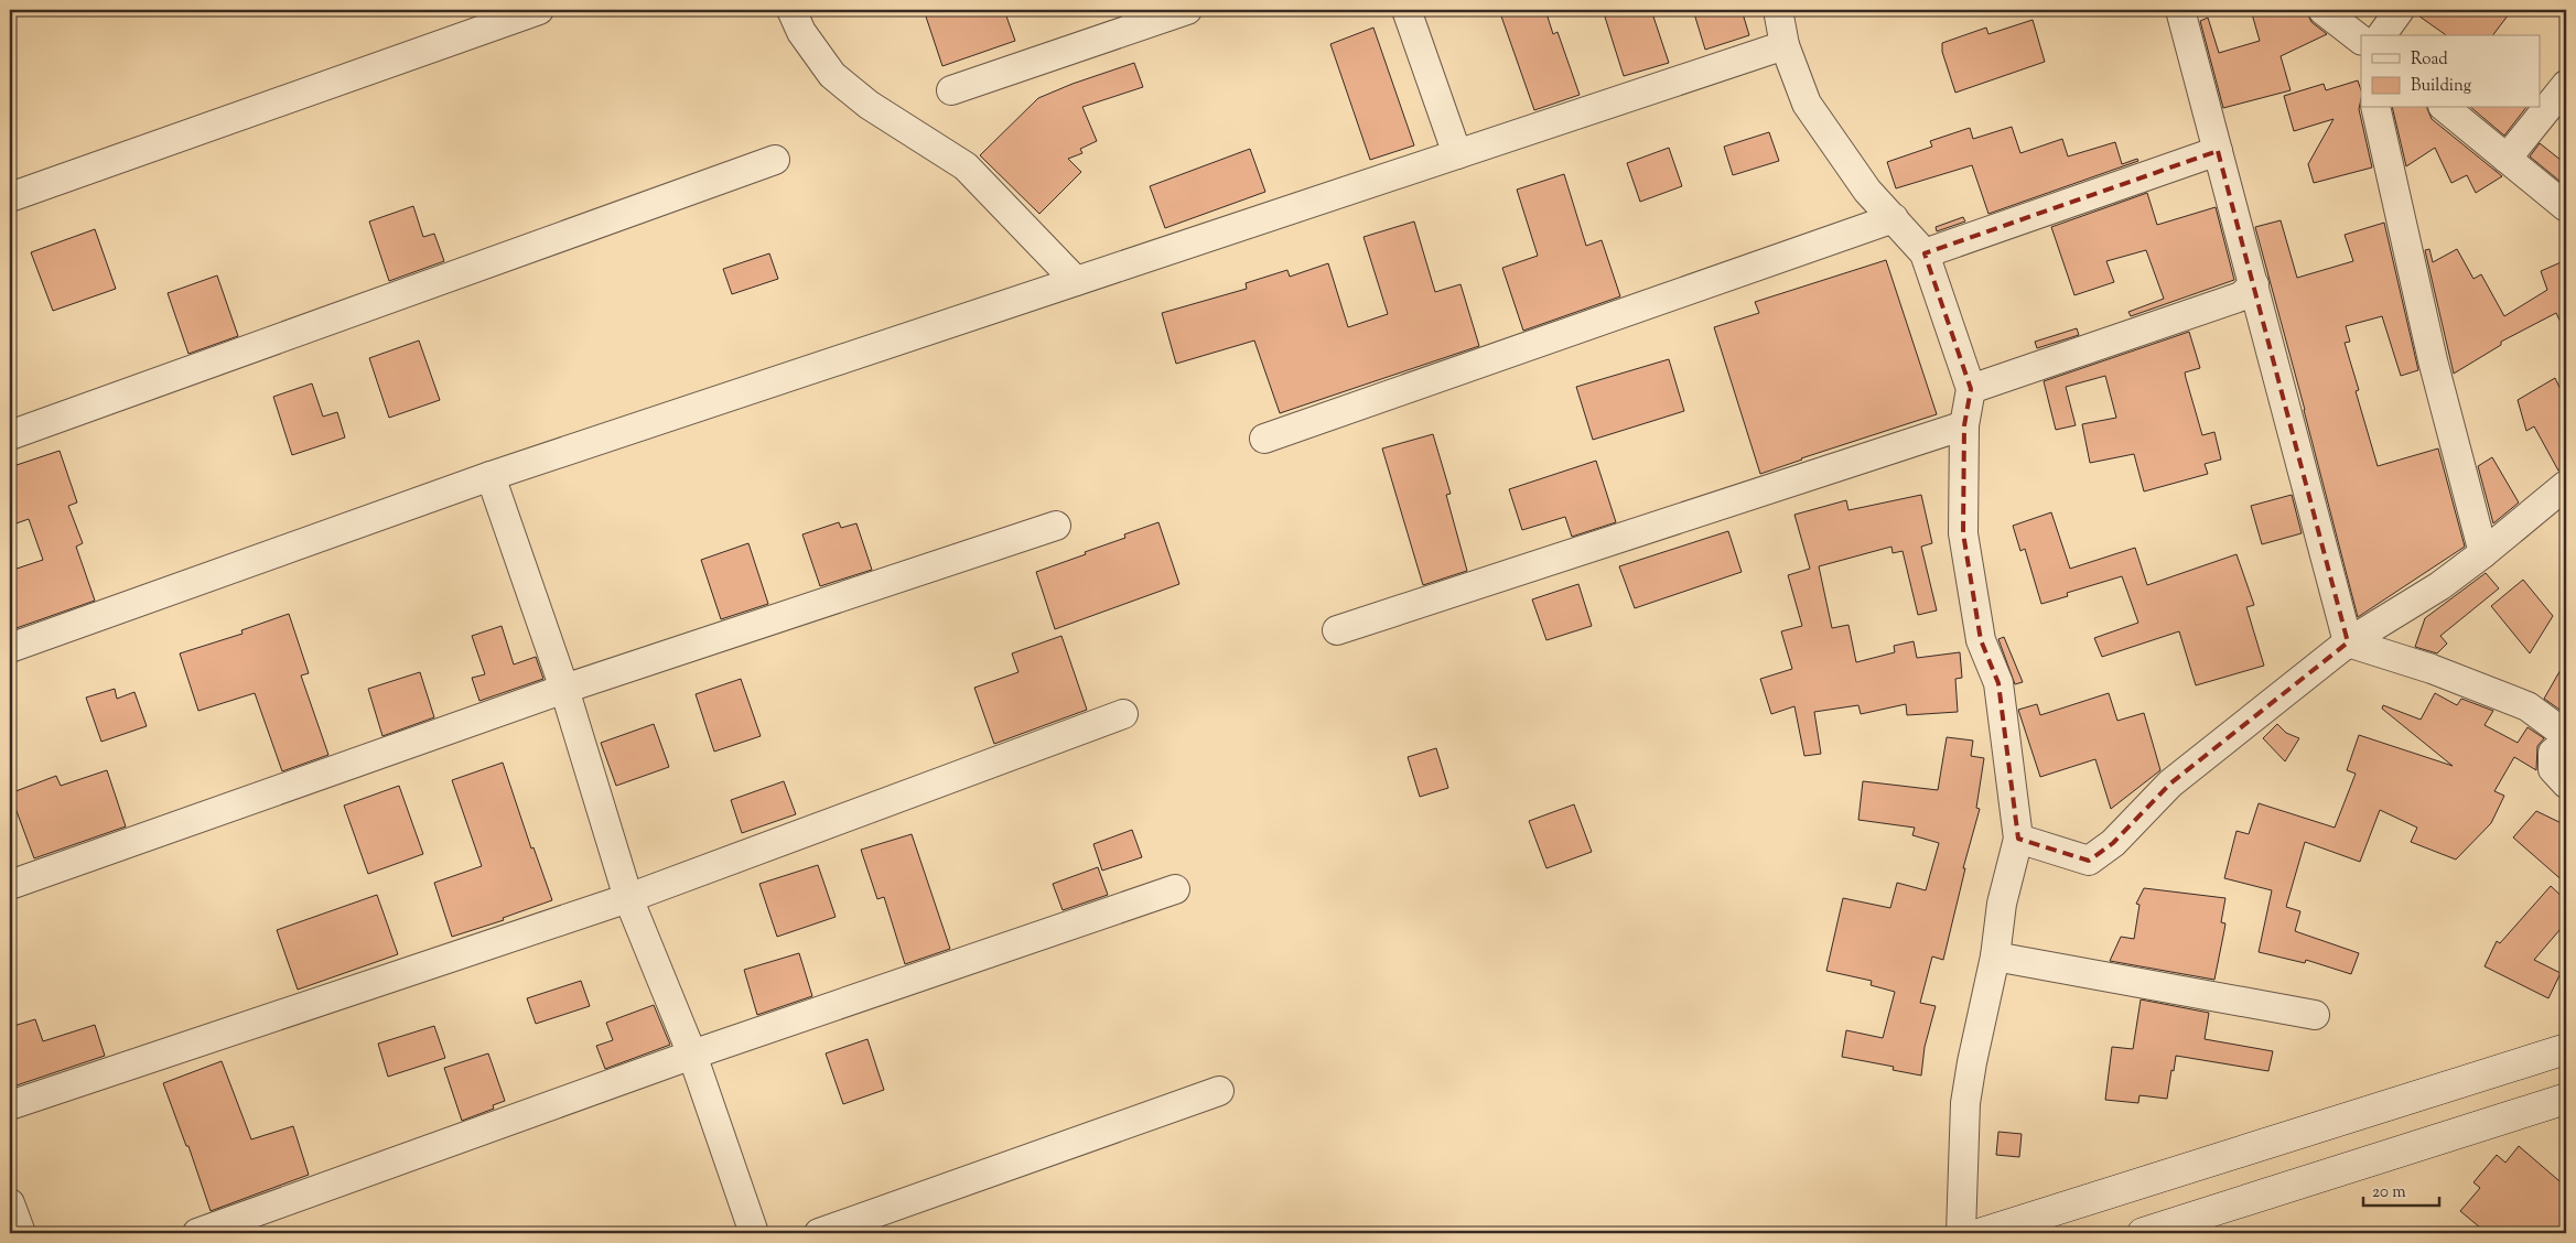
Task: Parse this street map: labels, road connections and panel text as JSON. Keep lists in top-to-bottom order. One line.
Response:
{"legend":["Road","Building"],"scale_bar":"20 m"}
